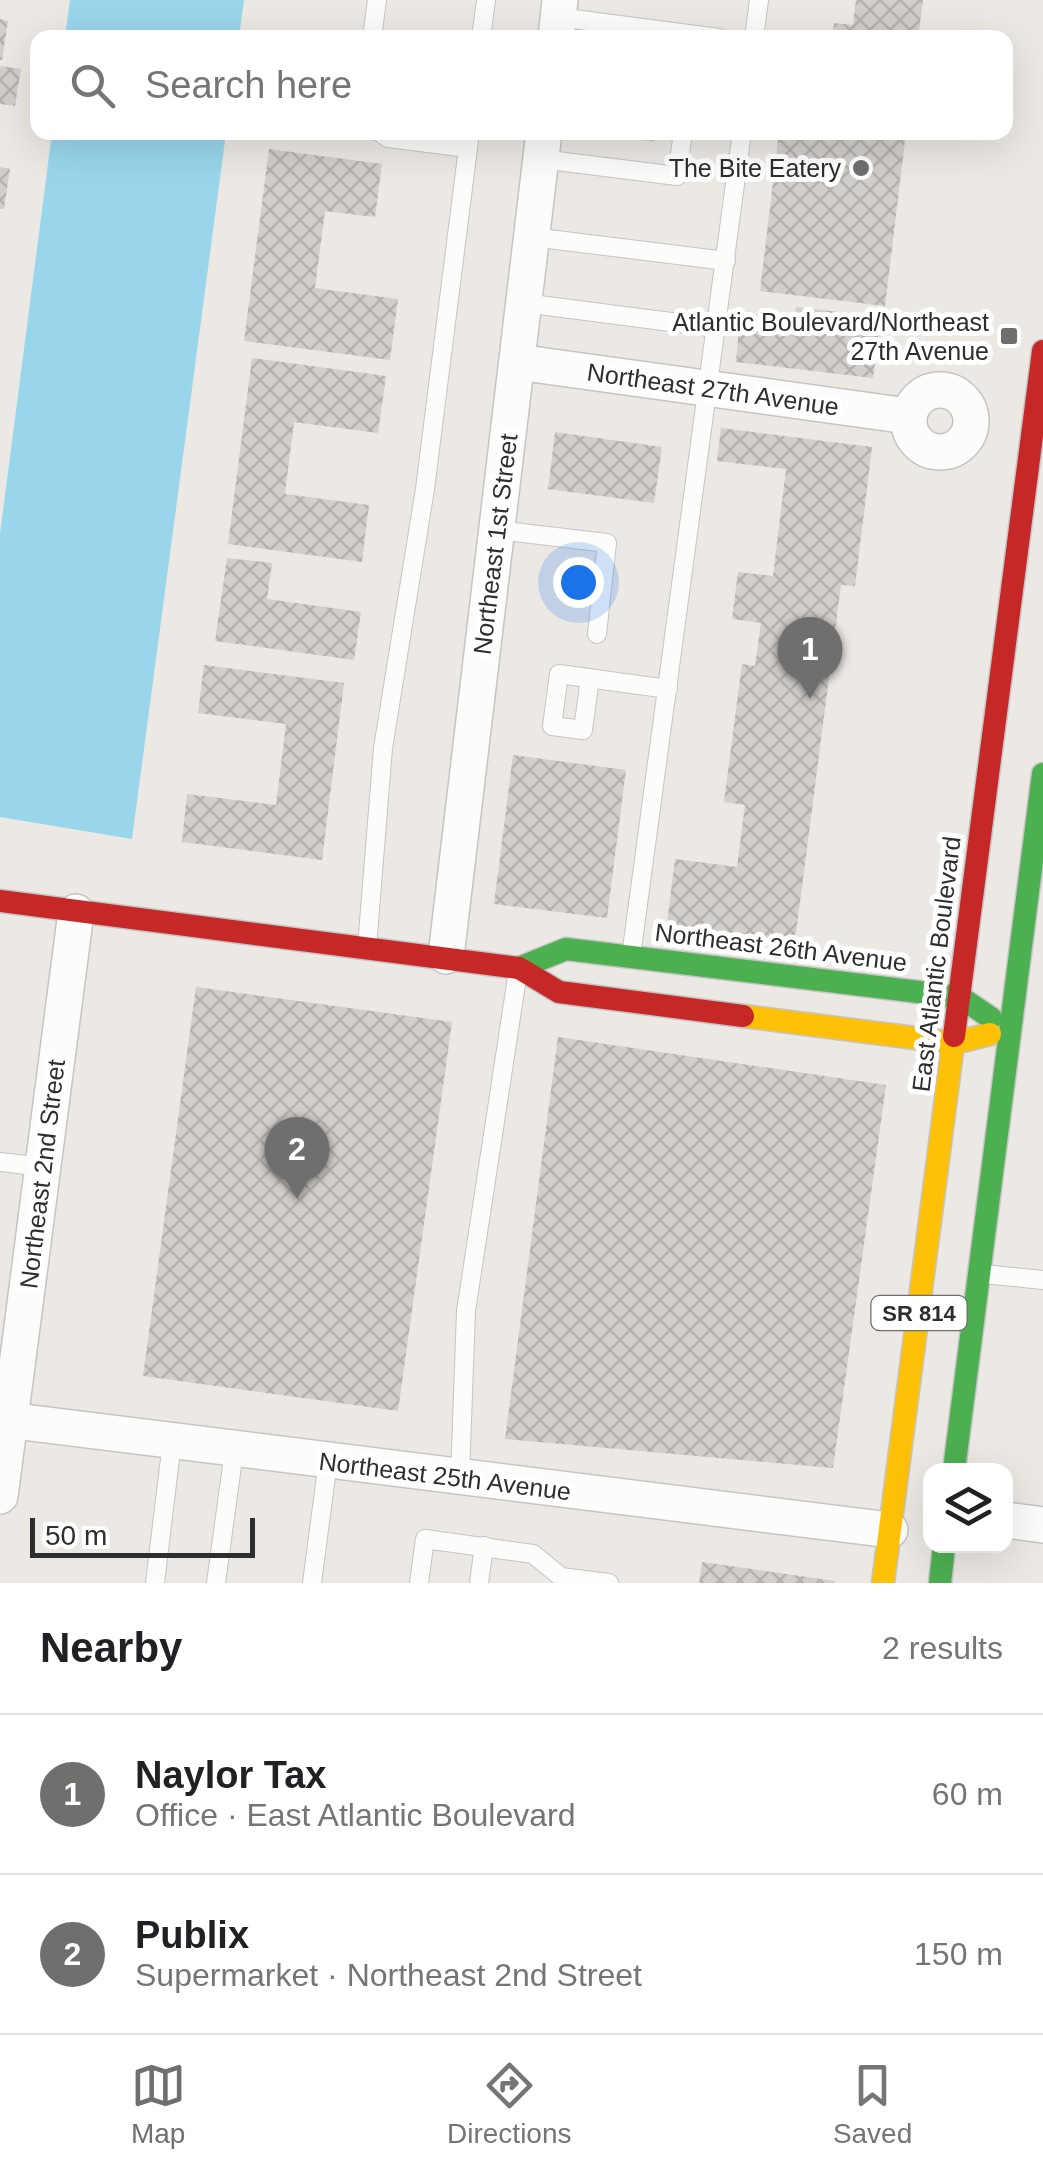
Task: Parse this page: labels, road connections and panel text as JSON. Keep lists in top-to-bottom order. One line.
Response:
{"streets":{"main road":["Northeast 26th Avenue","East Atlantic Boulevard","SR 814"],"street":["Northeast 27th Avenue","Northeast 1st Street","Northeast 2nd Street","Northeast 25th Avenue"]},"crossings":[["Northeast 27th Avenue","Northeast 1st Street"],["Northeast 27th Avenue","East Atlantic Boulevard"],["Northeast 26th Avenue","East Atlantic Boulevard"],["Northeast 26th Avenue","SR 814"],["East Atlantic Boulevard","Northeast 25th Avenue"],["Northeast 2nd Street","Northeast 25th Avenue"]],"places":{"other":["The Bite Eatery"],"transit":["Atlantic Boulevard/Northeast 27th Avenue"]},"scale_bar":"50 m","page":{"search":"Search here","pins":["1","2"],"scale":"50 m","heading":["Nearby","2 results"],"list":[{"mark":"1","name":"Naylor Tax","note":"Office · East Atlantic Boulevard","value":"60 m"},{"mark":"2","name":"Publix","note":"Supermarket · Northeast 2nd Street","value":"150 m"}],"nav":["Map","Directions","Saved"]}}
